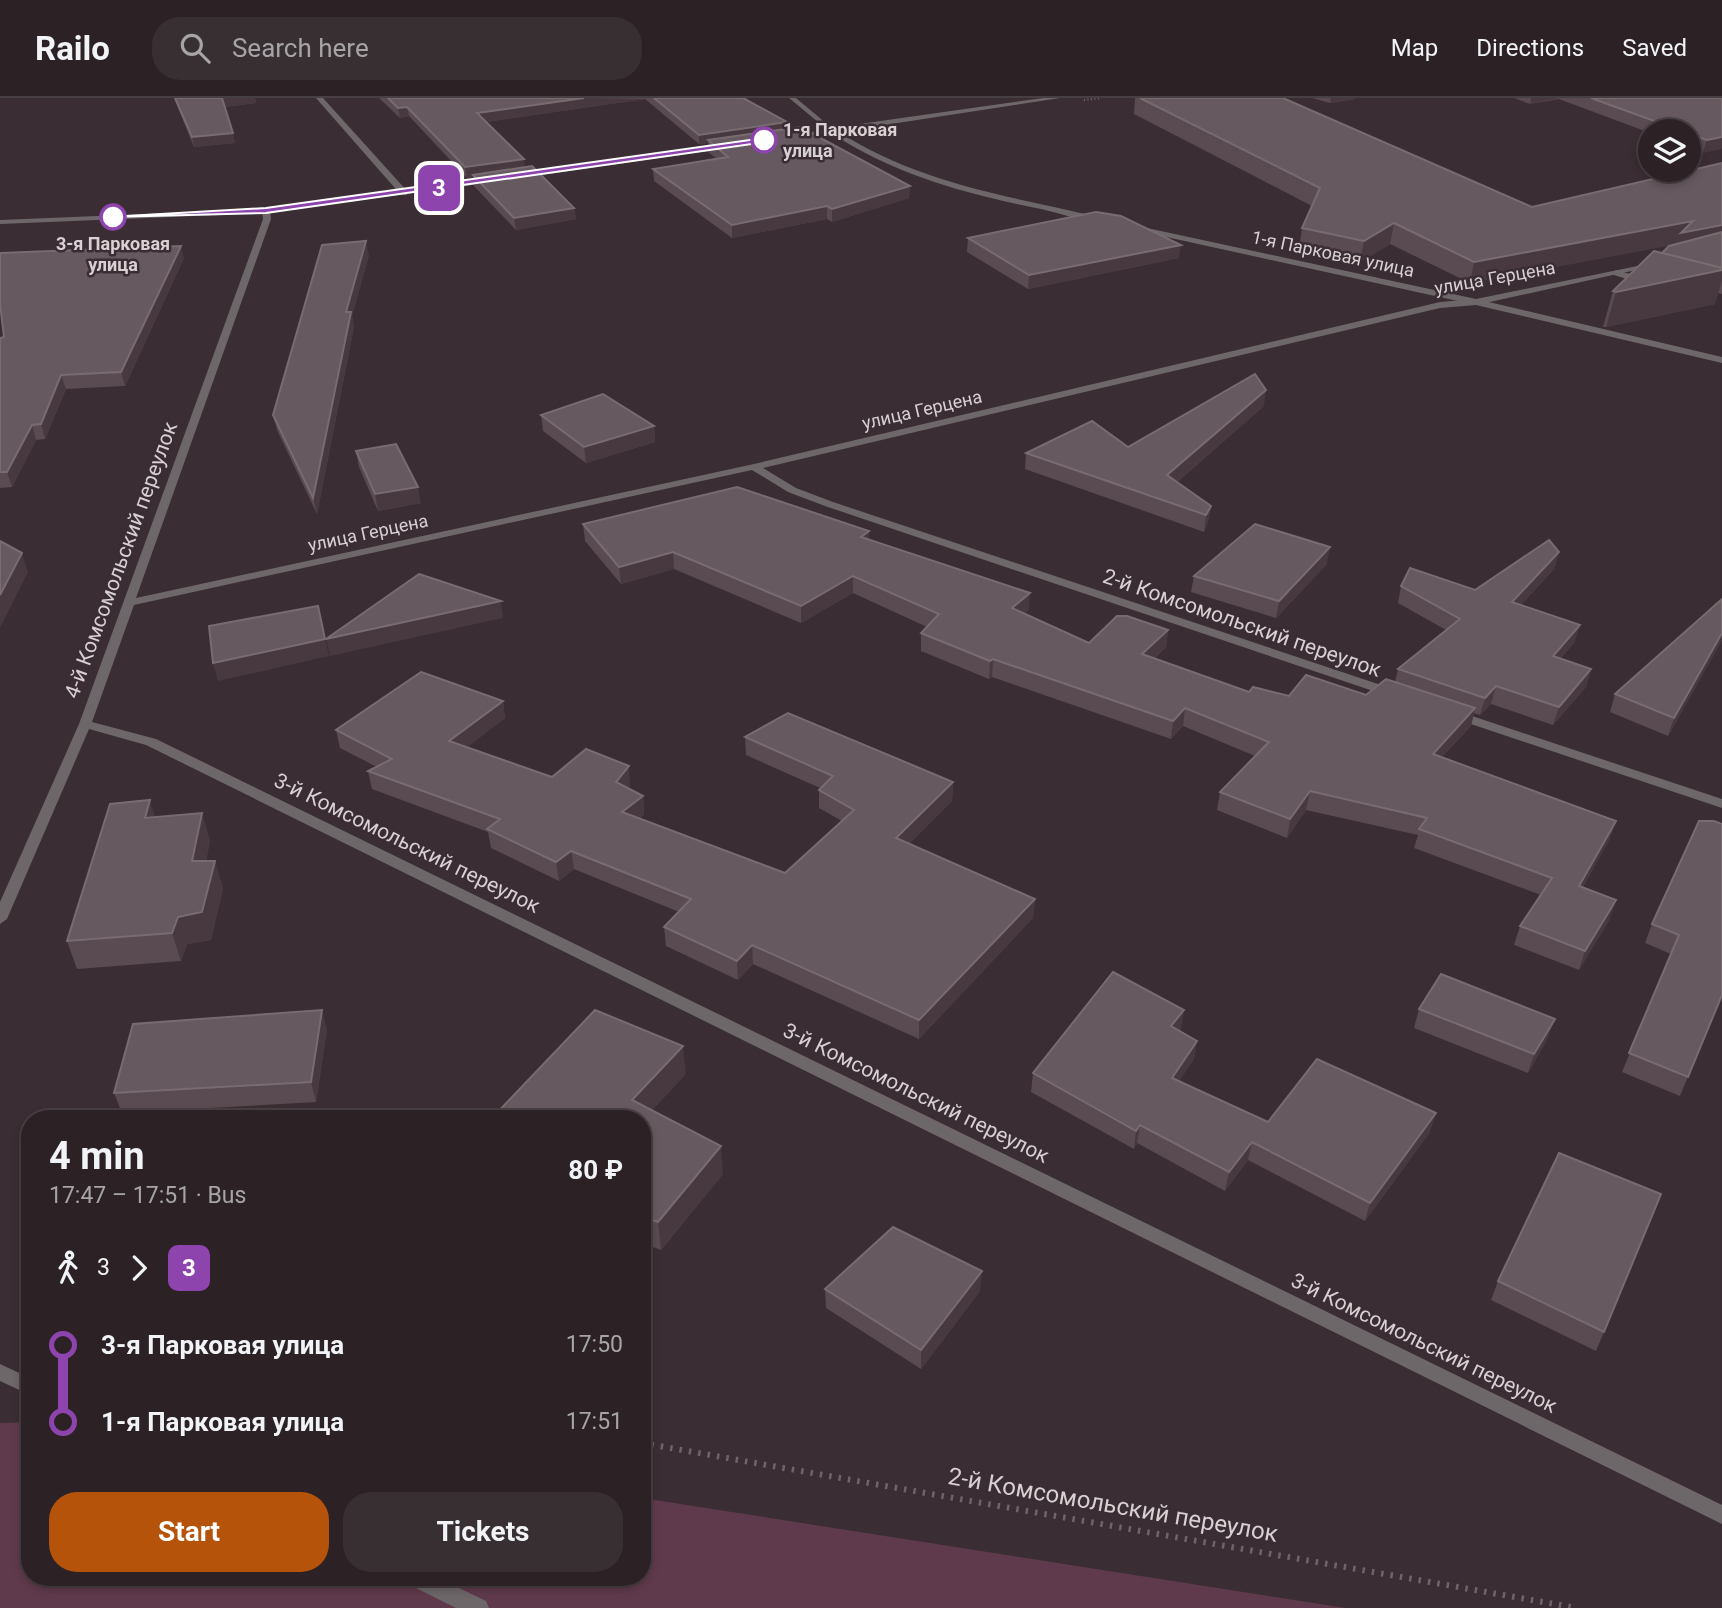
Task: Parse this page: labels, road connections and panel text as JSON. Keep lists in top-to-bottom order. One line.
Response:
{"streets":{"street":["1-я Парковая улица","улица Герцена","4-й Комсомольский переулок","2-й Комсомольский переулок","3-й Комсомольский переулок"]},"crossings":[["1-я Парковая улица","улица Герцена"],["улица Герцена","4-й Комсомольский переулок"],["улица Герцена","2-й Комсомольский переулок"],["4-й Комсомольский переулок","3-й Комсомольский переулок"]],"places":["1-я Парковая улица","3-я Парковая улица"],"lines":["bus line 3"],"page":{"header":"Railo","search":"Search here","nav":["Map","Directions","Saved"],"on_map":"3","heading":["4 min","17:47 – 17:51 · Bus","80 ₽"],"legs":["3","3"],"list":[{"name":"3-я Парковая улица","value":"17:50"},{"name":"1-я Парковая улица","value":"17:51"}],"buttons":["Start","Tickets"]}}
